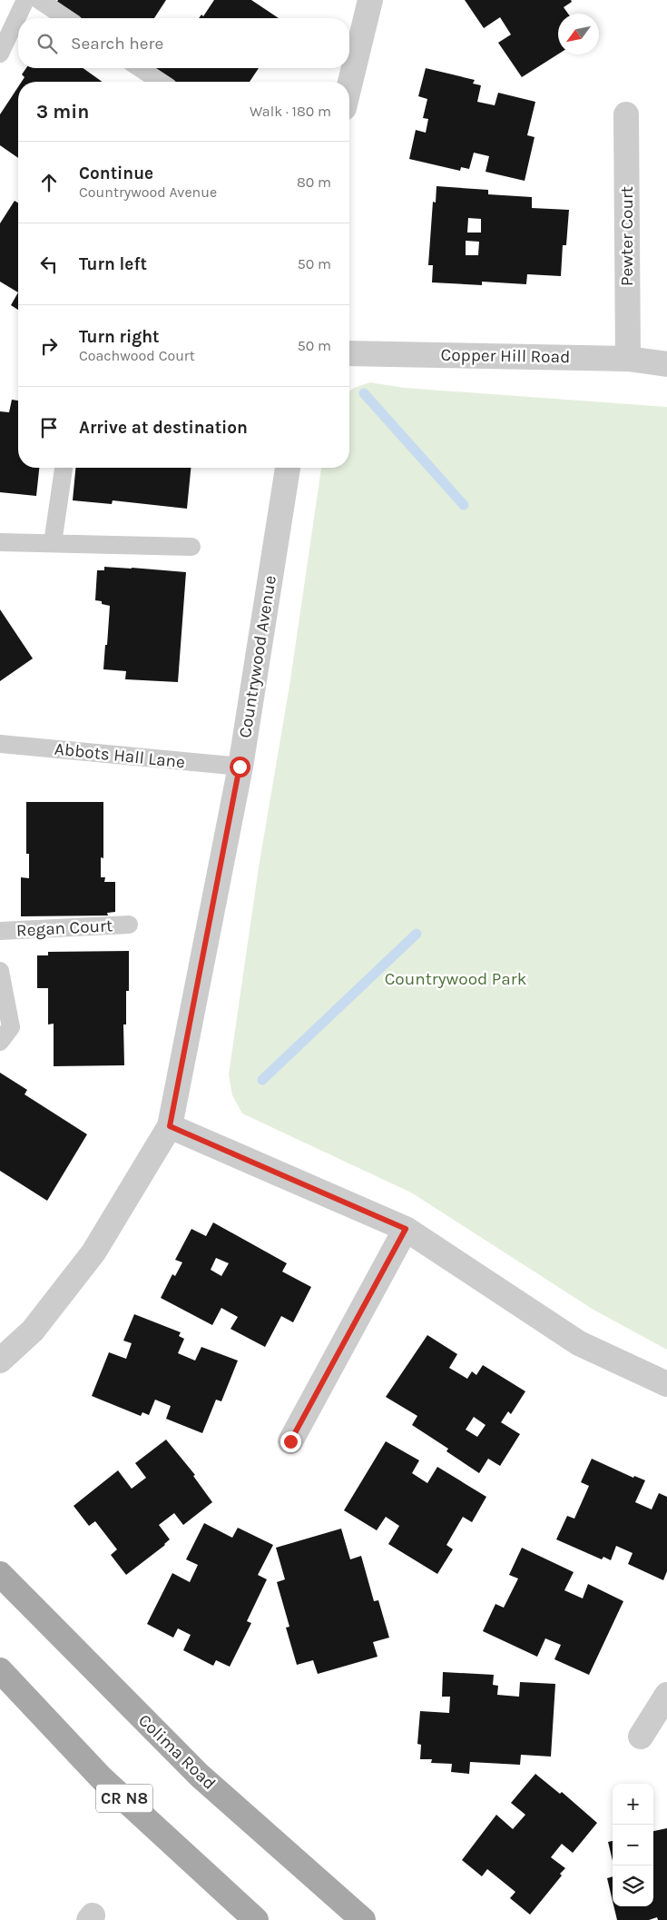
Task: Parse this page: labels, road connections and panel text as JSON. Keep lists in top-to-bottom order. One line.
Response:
{"streets":{"main road":["Colima Road","CR N8"],"street":["Pewter Court","Copper Hill Road","Countrywood Avenue"],"lane":["Abbots Hall Lane","Regan Court"]},"crossings":[["Pewter Court","Copper Hill Road"],["Countrywood Avenue","Abbots Hall Lane"]],"parks":["Countrywood Park"],"north":"bottom left","page":{"search":"Search here","heading":["3 min","Walk · 180 m"],"list":[["Continue","Countrywood Avenue","80 m"],["Turn left","50 m"],["Turn right","Coachwood Court","50 m"],"Arrive at destination"],"map_buttons":["+","−"]}}
